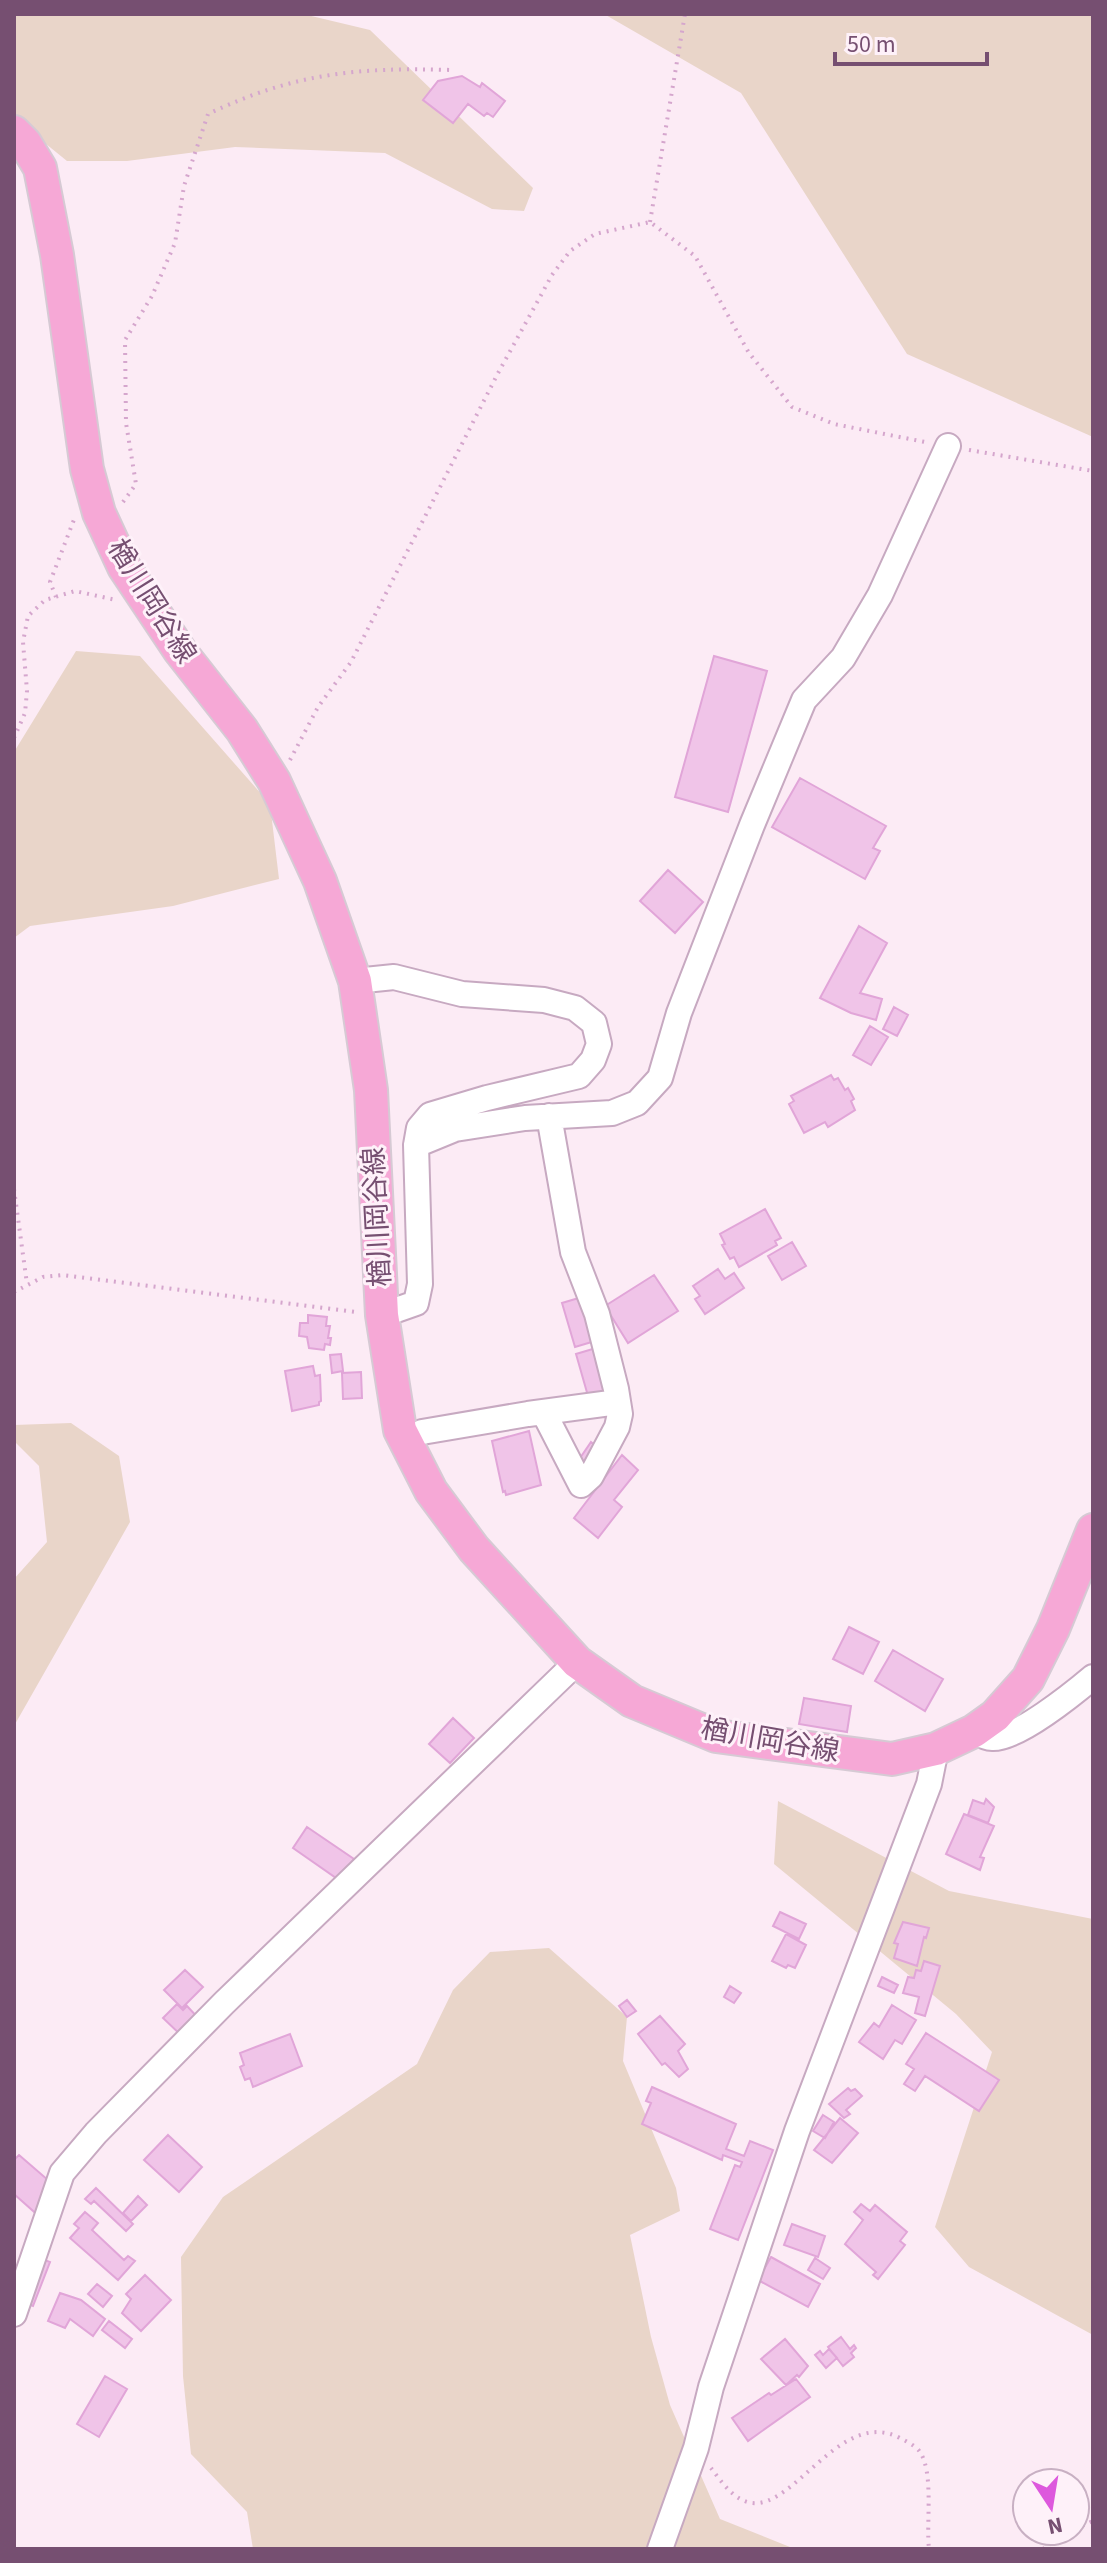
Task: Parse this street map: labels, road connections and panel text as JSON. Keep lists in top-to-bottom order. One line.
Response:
{"streets":{"main road":["楢川岡谷線"]},"scale_bar":"50 m","north":"bottom"}
